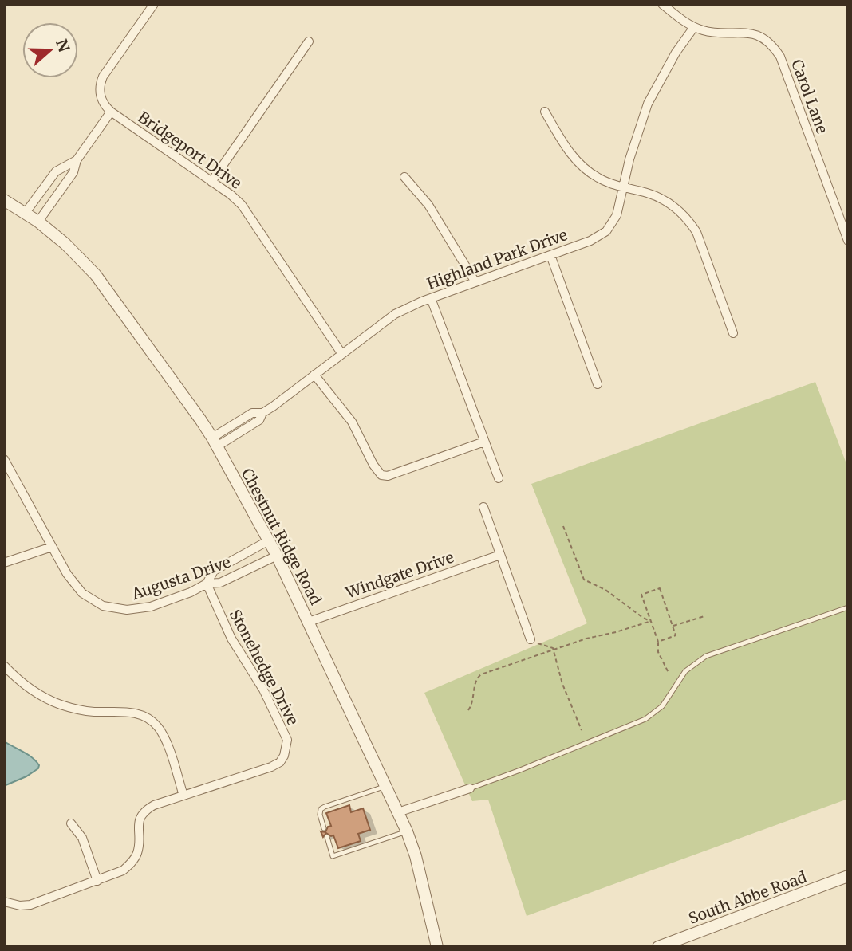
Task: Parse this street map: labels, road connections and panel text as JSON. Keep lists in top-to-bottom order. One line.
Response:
{"streets":{"street":["Carol Lane","Bridgeport Drive","Highland Park Drive","Chestnut Ridge Road","Windgate Drive","Augusta Drive","Stonehedge Drive","South Abbe Road"]},"crossings":[["Carol Lane","Highland Park Drive"],["Bridgeport Drive","Highland Park Drive"],["Highland Park Drive","Chestnut Ridge Road"],["Chestnut Ridge Road","Windgate Drive"],["Chestnut Ridge Road","Augusta Drive"],["Augusta Drive","Stonehedge Drive"]],"north":"right"}
